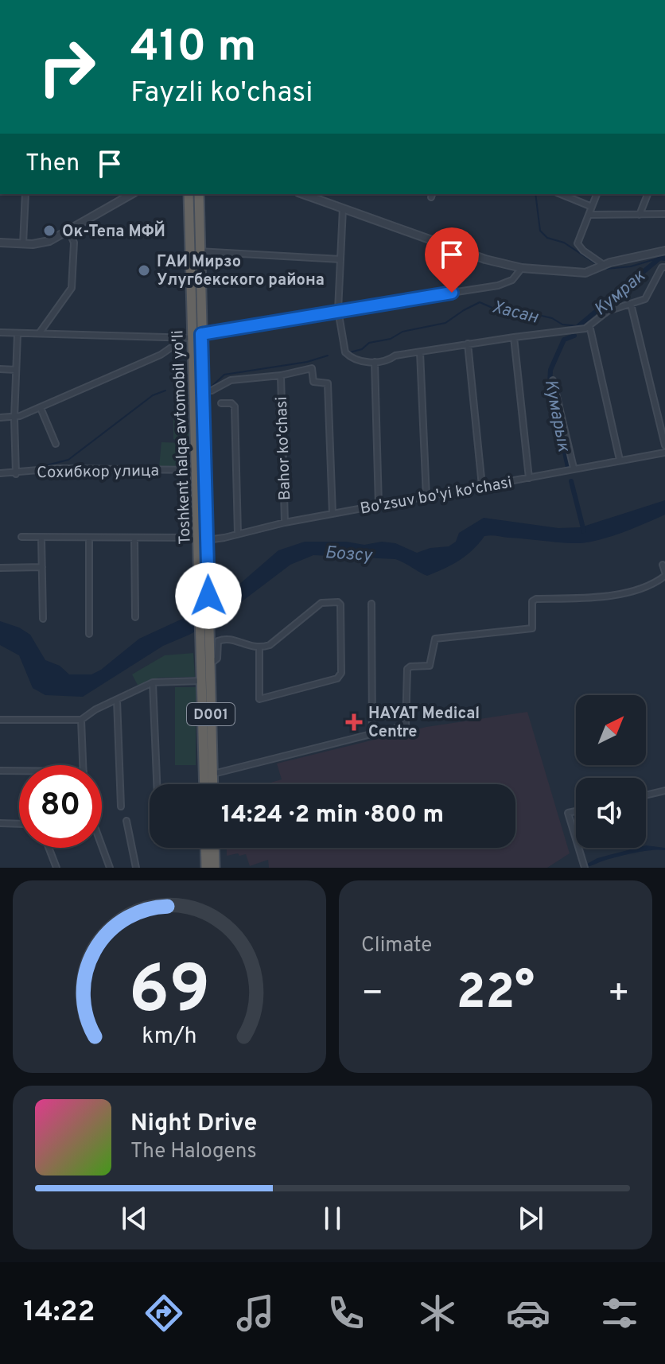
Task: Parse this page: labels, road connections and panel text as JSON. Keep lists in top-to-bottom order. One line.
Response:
{"streets":{"highway":["Toshkent halqa avtomobil yo'li","D001"],"street":["Bahor ko'chasi","Сохибкор улица","Bo'zsuv bo'yi ko'chasi"]},"crossings":[["Toshkent halqa avtomobil yo'li","Сохибкор улица"],["Toshkent halqa avtomobil yo'li","Bo'zsuv bo'yi ko'chasi"],["Bahor ko'chasi","Bo'zsuv bo'yi ko'chasi"]],"water":["Кумрак","Хасан","Кумарык","Бозсу"],"places":{"other":["Ок-Тепа МФЙ","ГАИ Мирзо Улугбекского района"],"health":["HAYAT Medical Centre"]},"north":"top right","page":{"turn":["410 m","Fayzli ko'chasi"],"then":"Then","limit":"80","trip":"14:24 · 2 min · 800 m","tile":"Climate","heat":["−","22°","+"],"song":["Night Drive","The Halogens"],"tabs":"14:22","gauge":["69","km/h"]}}
